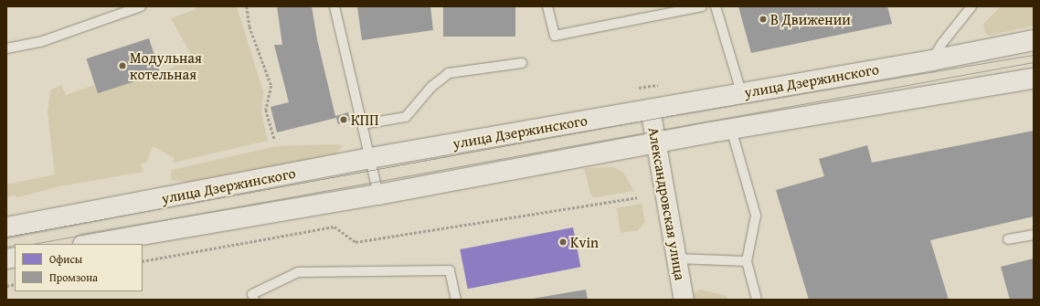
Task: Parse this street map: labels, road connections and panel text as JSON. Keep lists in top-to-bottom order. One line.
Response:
{"streets":{"main road":["улица Дзержинского"],"street":["Александровская улица"]},"crossings":[["улица Дзержинского","Александровская улица"]],"places":["В Движении","Модульная котельная","КПП","Kvin"],"legend":["Офисы","Промзона"]}
